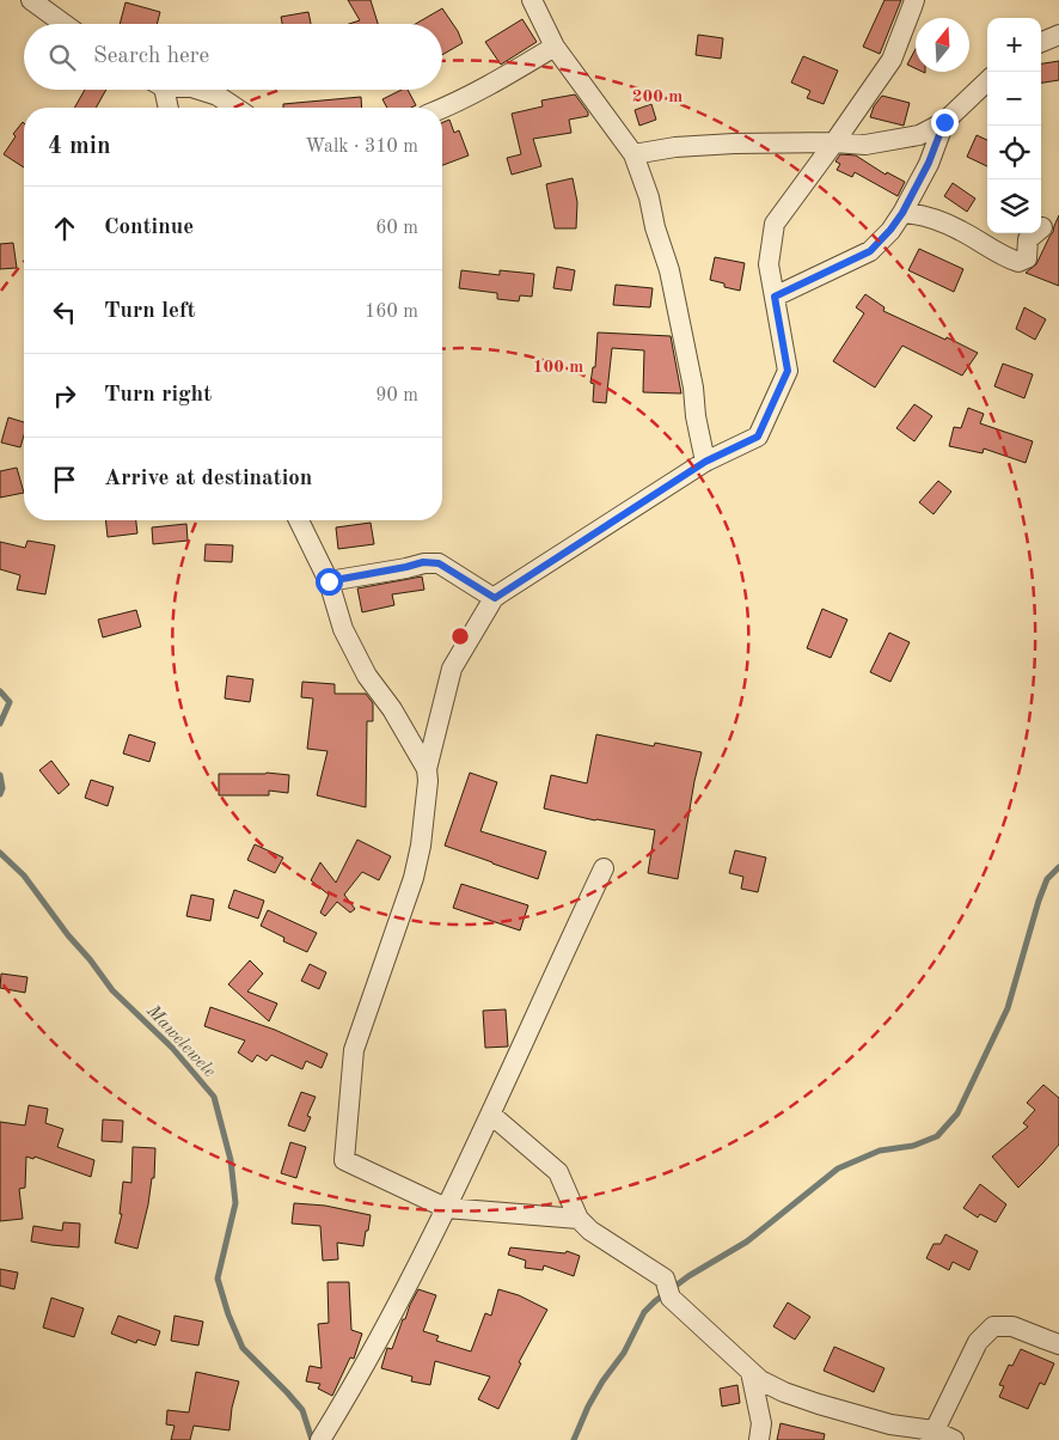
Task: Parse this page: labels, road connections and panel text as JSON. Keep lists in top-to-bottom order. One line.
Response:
{"water":["Mawelewele"],"north":"top","page":{"map_buttons":["+","−"],"search":"Search here","heading":["4 min","Walk · 310 m"],"list":[["Continue","60 m"],["Turn left","160 m"],["Turn right","90 m"],"Arrive at destination"]},"rings":["200 m","100 m"]}
